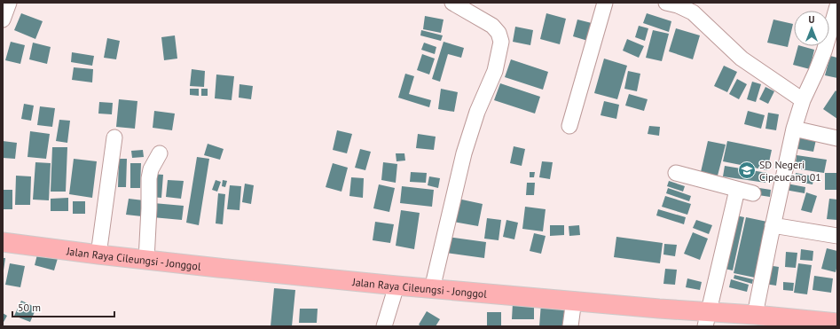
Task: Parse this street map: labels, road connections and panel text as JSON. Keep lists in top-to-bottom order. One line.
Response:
{"streets":{"main road":["Jalan Raya Cileungsi - Jonggol"]},"places":{"school or university":["SD Negeri Cipeucang 01"]},"scale_bar":"50 m","north":"top"}
